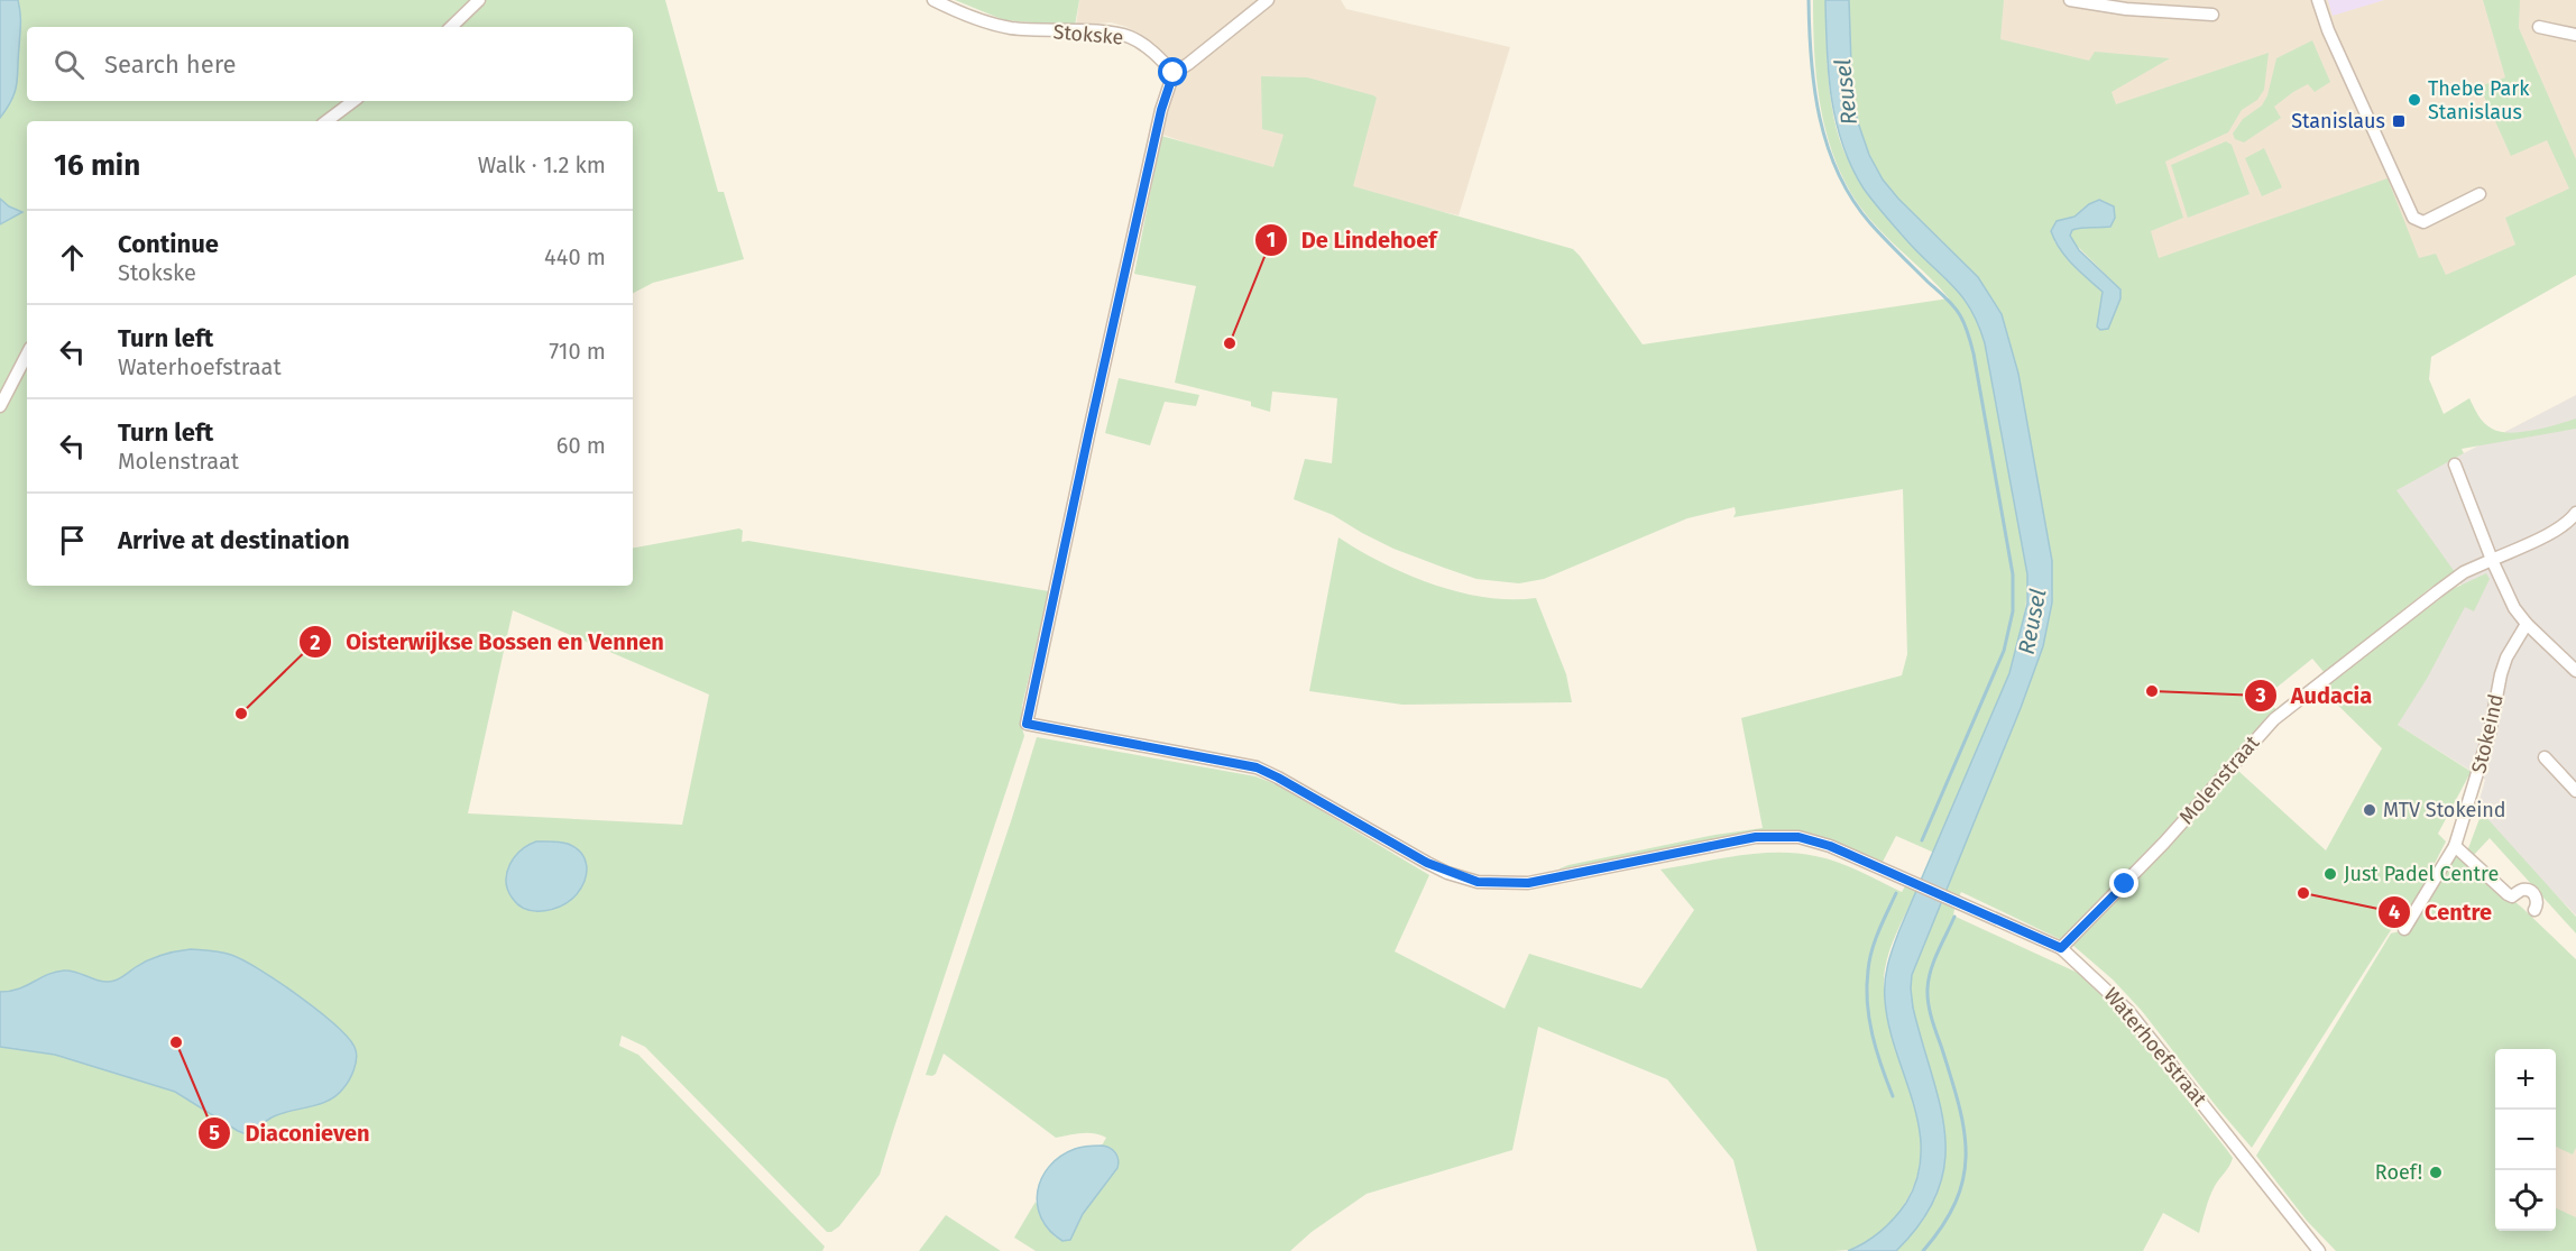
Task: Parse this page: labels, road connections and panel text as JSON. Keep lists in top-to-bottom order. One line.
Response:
{"streets":{"street":["Stokske","Stokeind","Molenstraat","Waterhoefstraat"]},"crossings":[["Stokske","Waterhoefstraat"],["Molenstraat","Waterhoefstraat"]],"water":["Reusel"],"places":{"other":["Thebe Park Stanislaus","De Lindehoef","Audacia","Oisterwijkse Bossen en Vennen","MTV Stokeind","Just Padel Centre","Centre","Diaconieven","Roef!"],"transit":["Stanislaus"]},"page":{"search":"Search here","heading":["16 min","Walk · 1.2 km"],"list":[["Continue","Stokske","440 m"],["Turn left","Waterhoefstraat","710 m"],["Turn left","Molenstraat","60 m"],"Arrive at destination"],"map_buttons":["+","−"]}}
